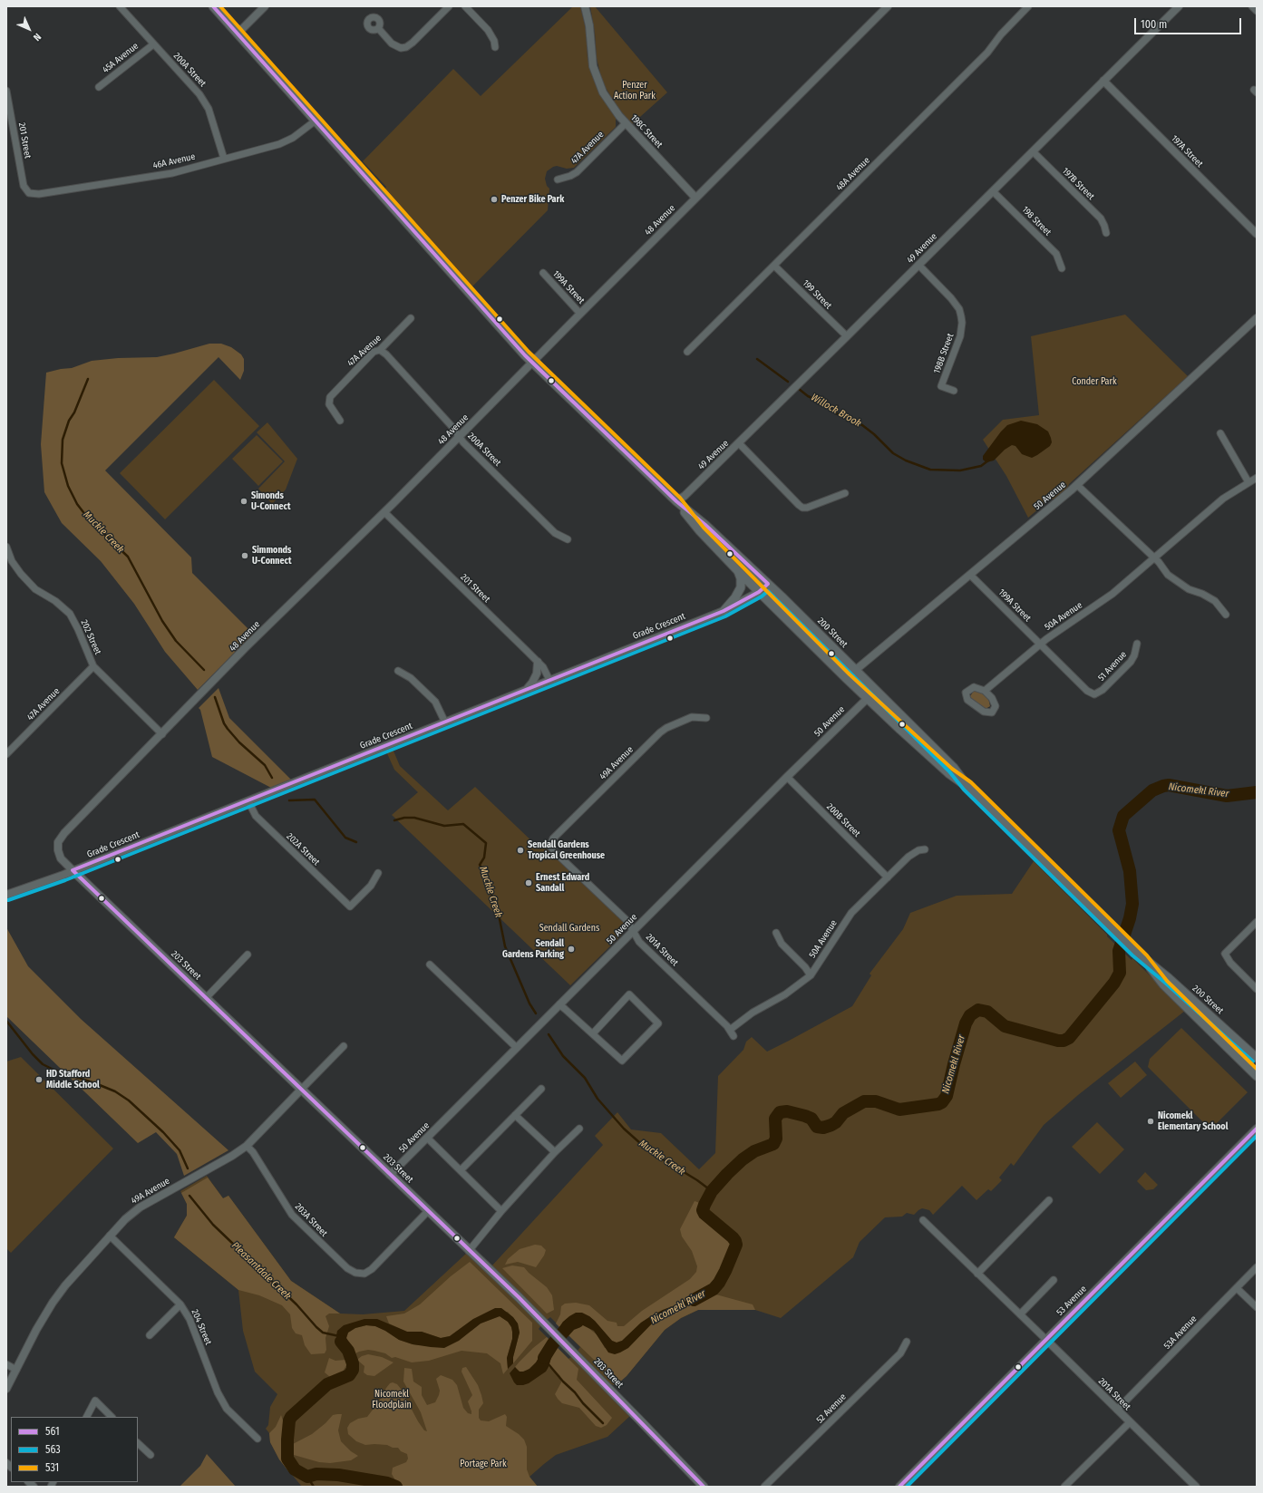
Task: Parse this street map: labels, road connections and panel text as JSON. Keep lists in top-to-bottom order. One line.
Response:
{"streets":{"main road":["200 Street","203 Street"],"street":["45A Avenue","200A Street","198C Street","201 Street","47A Avenue","197A Street","46A Avenue","48A Avenue","197B Street","48 Avenue","198 Street","49 Avenue","199A Street","199 Street","198B Street","50 Avenue","50A Avenue","Grade Crescent","202 Street","51 Avenue","49A Avenue","200B Street","202A Street","201A Street","203A Street","53 Avenue","204 Street","53A Avenue","52 Avenue"]},"crossings":[["45A Avenue","200A Street"],["200A Street","47A Avenue"],["200A Street","46A Avenue"],["200A Street","48 Avenue"],["198C Street","47A Avenue"],["198C Street","48 Avenue"],["201 Street","46A Avenue"],["201 Street","48 Avenue"],["201 Street","Grade Crescent"],["47A Avenue","202 Street"],["197A Street","49 Avenue"],["46A Avenue","200 Street"],["48A Avenue","199 Street"],["197B Street","49 Avenue"],["48 Avenue","199A Street"],["48 Avenue","Grade Crescent"],["48 Avenue","200 Street"],["48 Avenue","202 Street"],["48 Avenue","203 Street"],["198 Street","49 Avenue"],["49 Avenue","199 Street"],["49 Avenue","198B Street"],["49 Avenue","200 Street"],["199A Street","50 Avenue"],["199A Street","50A Avenue"],["199A Street","51 Avenue"],["50 Avenue","200 Street"],["50 Avenue","200B Street"],["50 Avenue","201A Street"],["50 Avenue","203 Street"],["50A Avenue","200B Street"],["50A Avenue","201A Street"],["Grade Crescent","200 Street"],["Grade Crescent","202A Street"],["Grade Crescent","203 Street"],["49A Avenue","201A Street"],["49A Avenue","203 Street"],["49A Avenue","203A Street"],["49A Avenue","204 Street"],["201A Street","53 Avenue"],["201A Street","53A Avenue"],["203 Street","203A Street"]],"water":["Willock Brook","Muckle Creek","Nicomekl River","Pleasantdale Creek"],"parks":["Penzer Action Park","Conder Park","Sendall Gardens","Nicomekl Floodplain","Portage Park"],"places":["Penzer Bike Park","Simonds U-Connect","Simmonds U-Connect","Sendall Gardens Tropical Greenhouse","Ernest Edward Sandall","Sendall Gardens Parking","HD Stafford Middle School","Nicomekl Elementary School"],"lines":["transit line 561","transit line 531","transit line 563"],"legend":["561","563","531"],"scale_bar":"100 m","north":"bottom right"}
